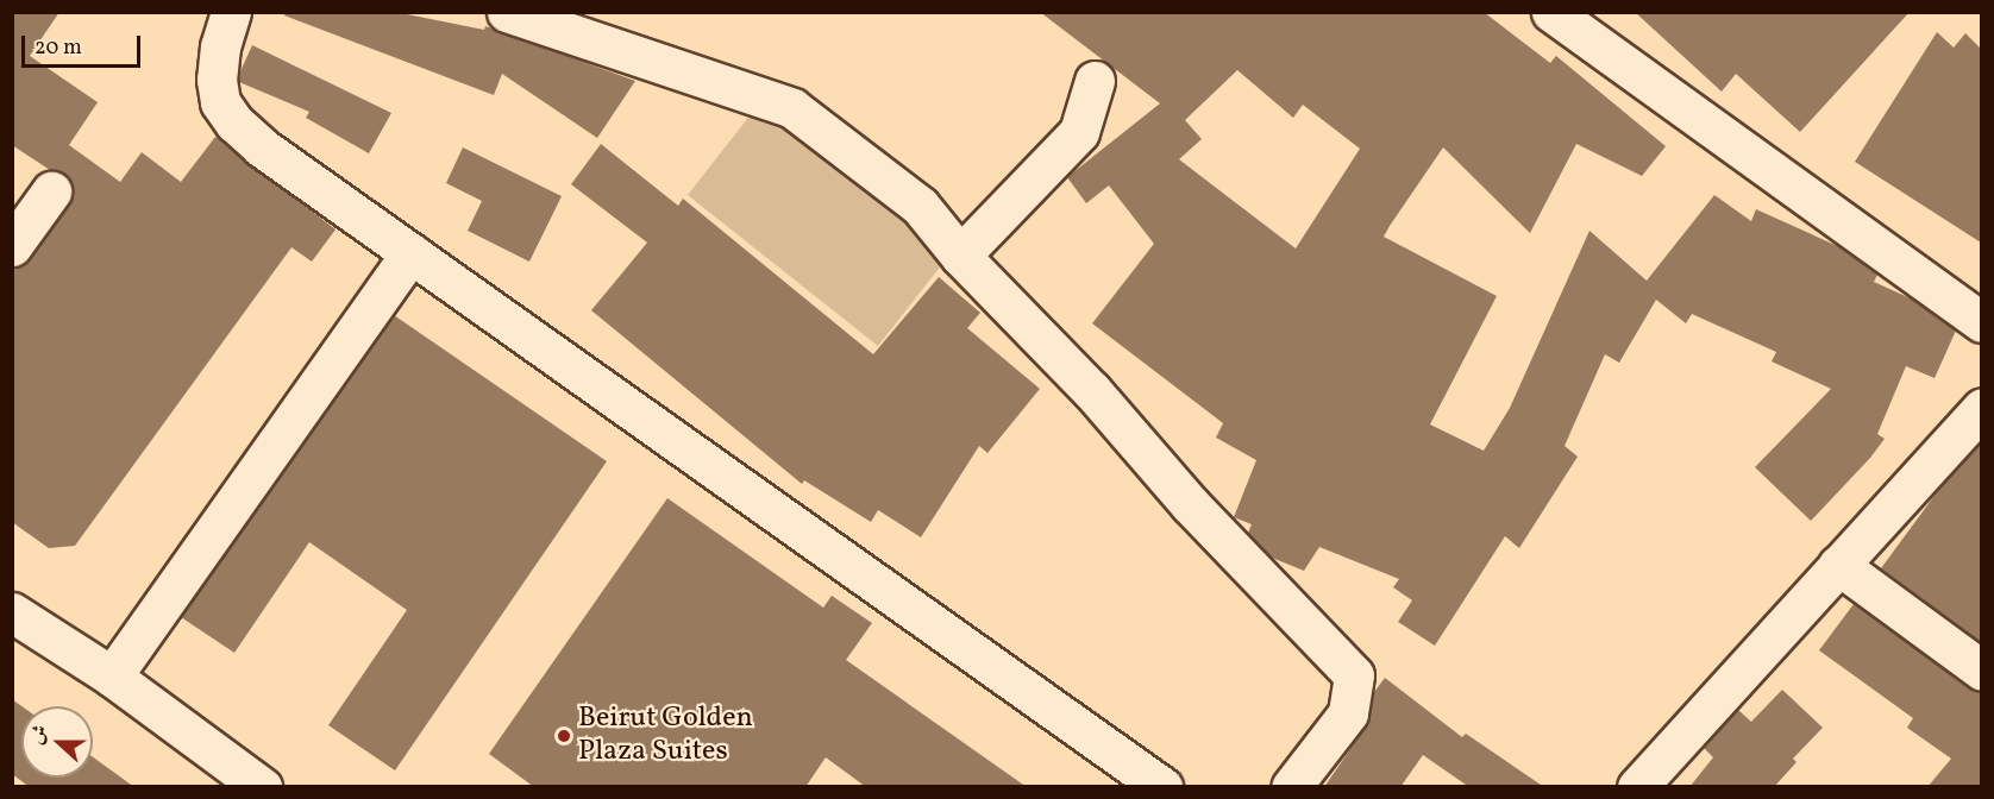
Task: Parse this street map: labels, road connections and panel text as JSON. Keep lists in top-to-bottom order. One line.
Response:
{"places":["Beirut Golden Plaza Suites"],"scale_bar":"20 m","north":"left"}
